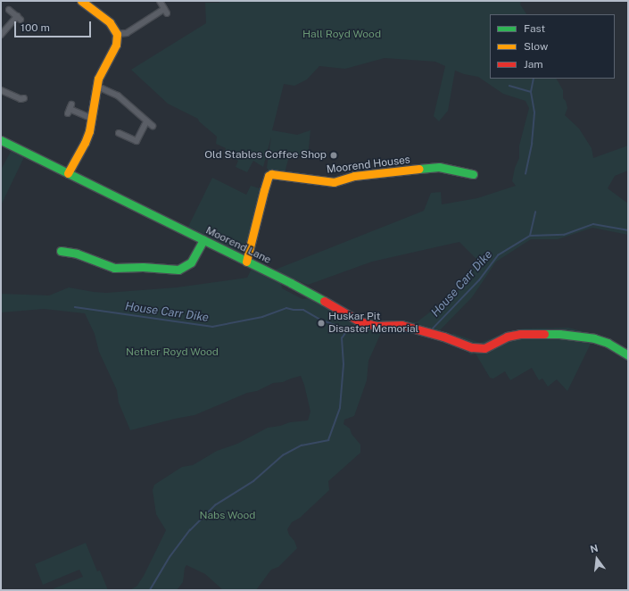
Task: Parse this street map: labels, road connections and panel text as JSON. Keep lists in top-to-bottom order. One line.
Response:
{"streets":{"street":["Moorend Houses","Moorend Lane"]},"crossings":[["Moorend Houses","Moorend Lane"]],"water":["House Carr Dike"],"parks":["Hall Royd Wood","Nether Royd Wood","Nabs Wood"],"places":["Old Stables Coffee Shop","Huskar Pit Disaster Memorial"],"legend":["Fast","Slow","Jam"],"scale_bar":"100 m","north":"top"}
